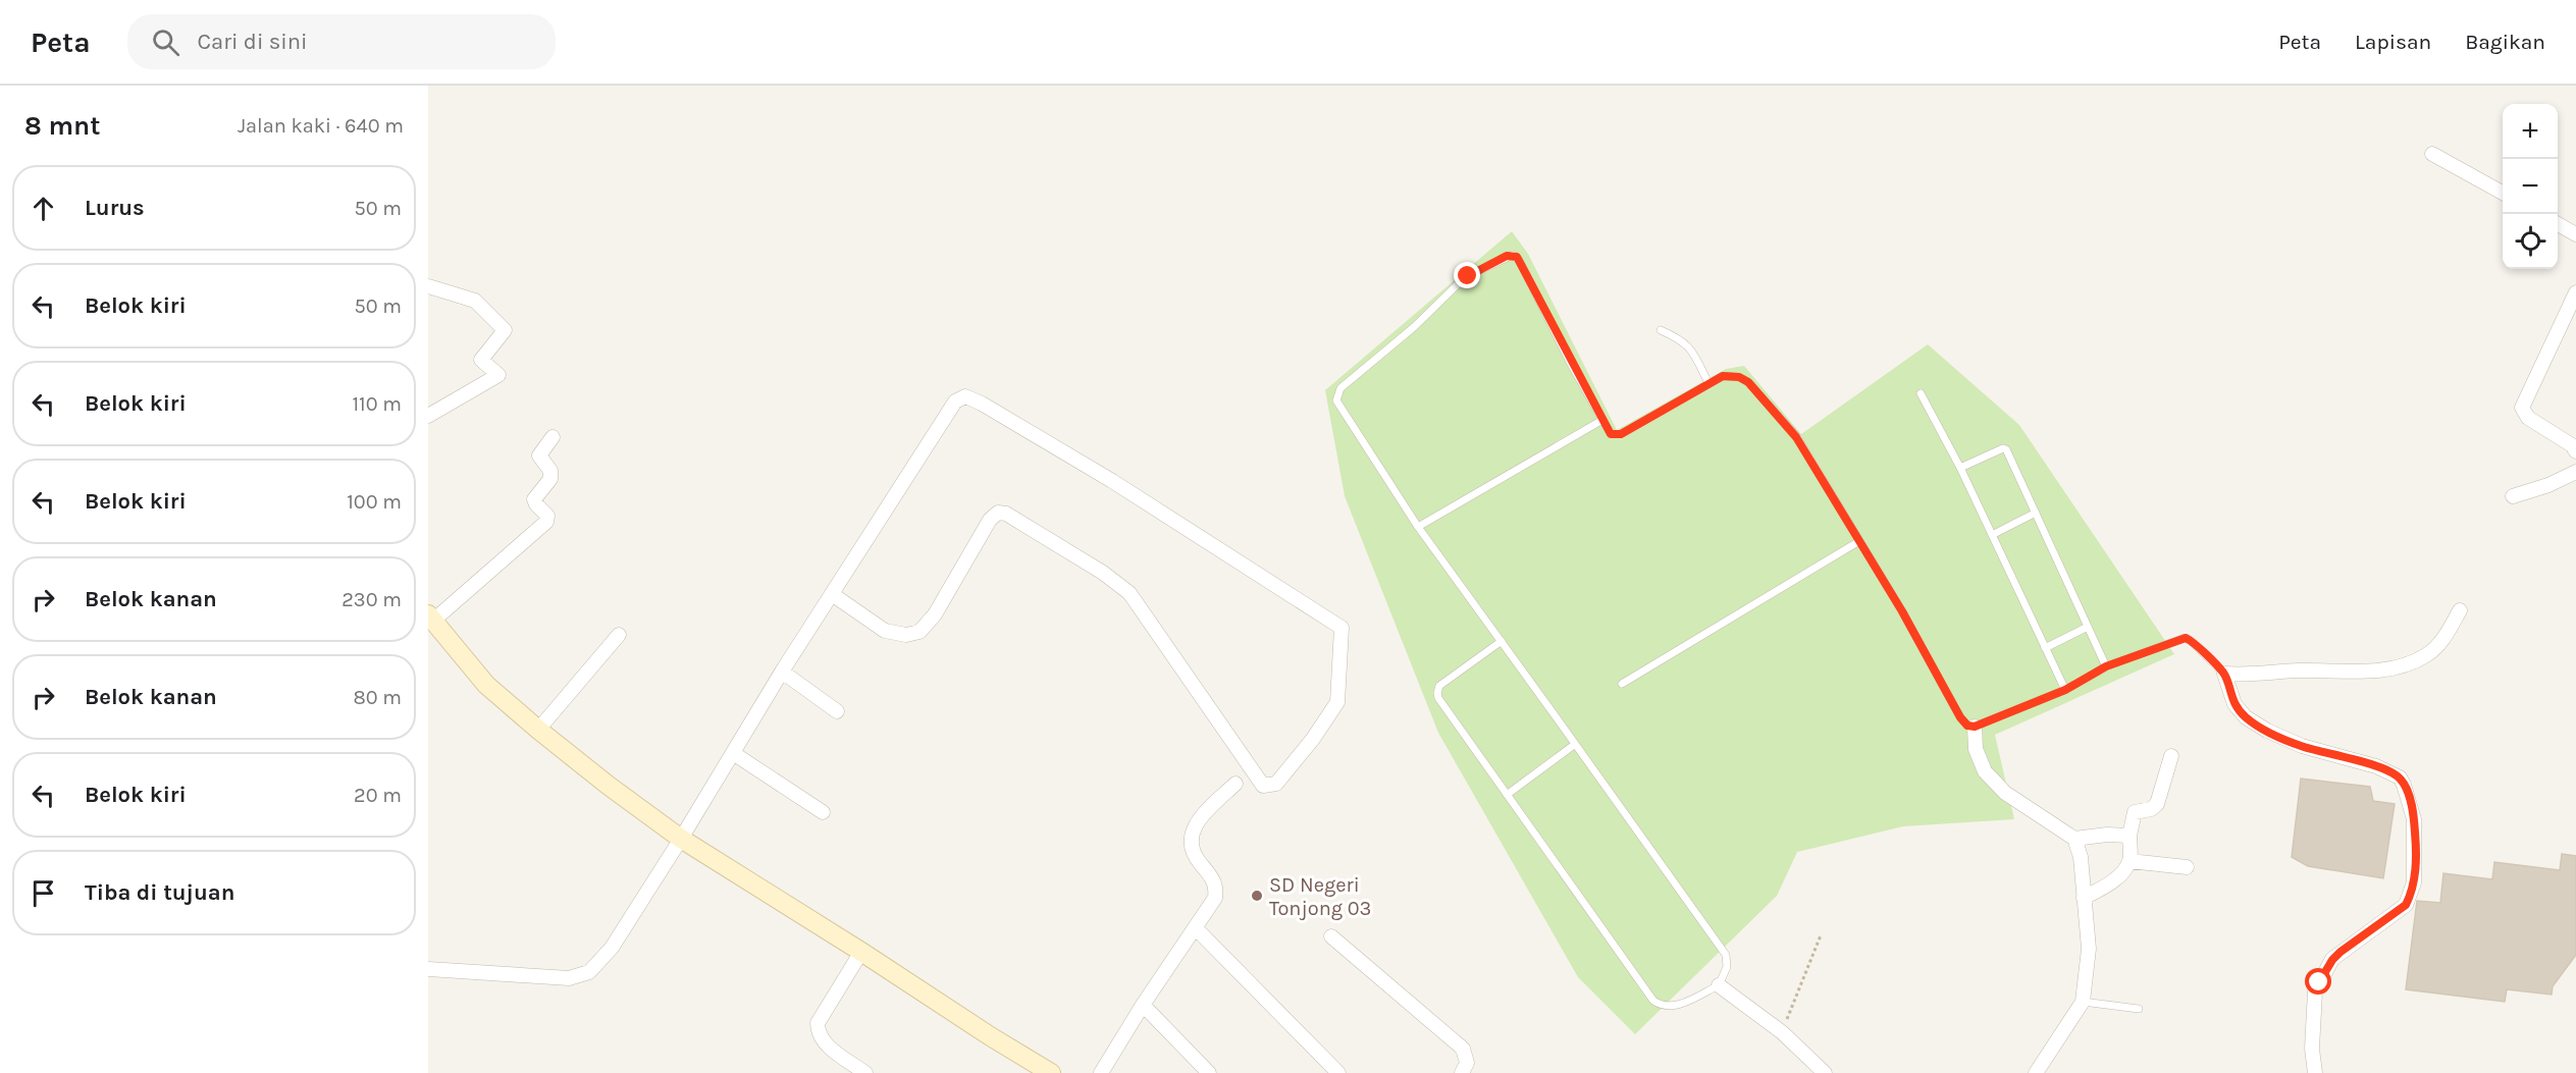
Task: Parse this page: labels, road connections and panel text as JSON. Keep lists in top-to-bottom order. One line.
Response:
{"places":["SD Negeri Tonjong 03"],"page":{"header":"Peta","search":"Cari di sini","nav":["Peta","Lapisan","Bagikan"],"heading":["8 mnt","Jalan kaki · 640 m"],"map_buttons":["+","−"],"list":[["Lurus","50 m"],["Belok kiri","50 m"],["Belok kiri","110 m"],["Belok kiri","100 m"],["Belok kanan","230 m"],["Belok kanan","80 m"],["Belok kiri","20 m"],"Tiba di tujuan"]}}
